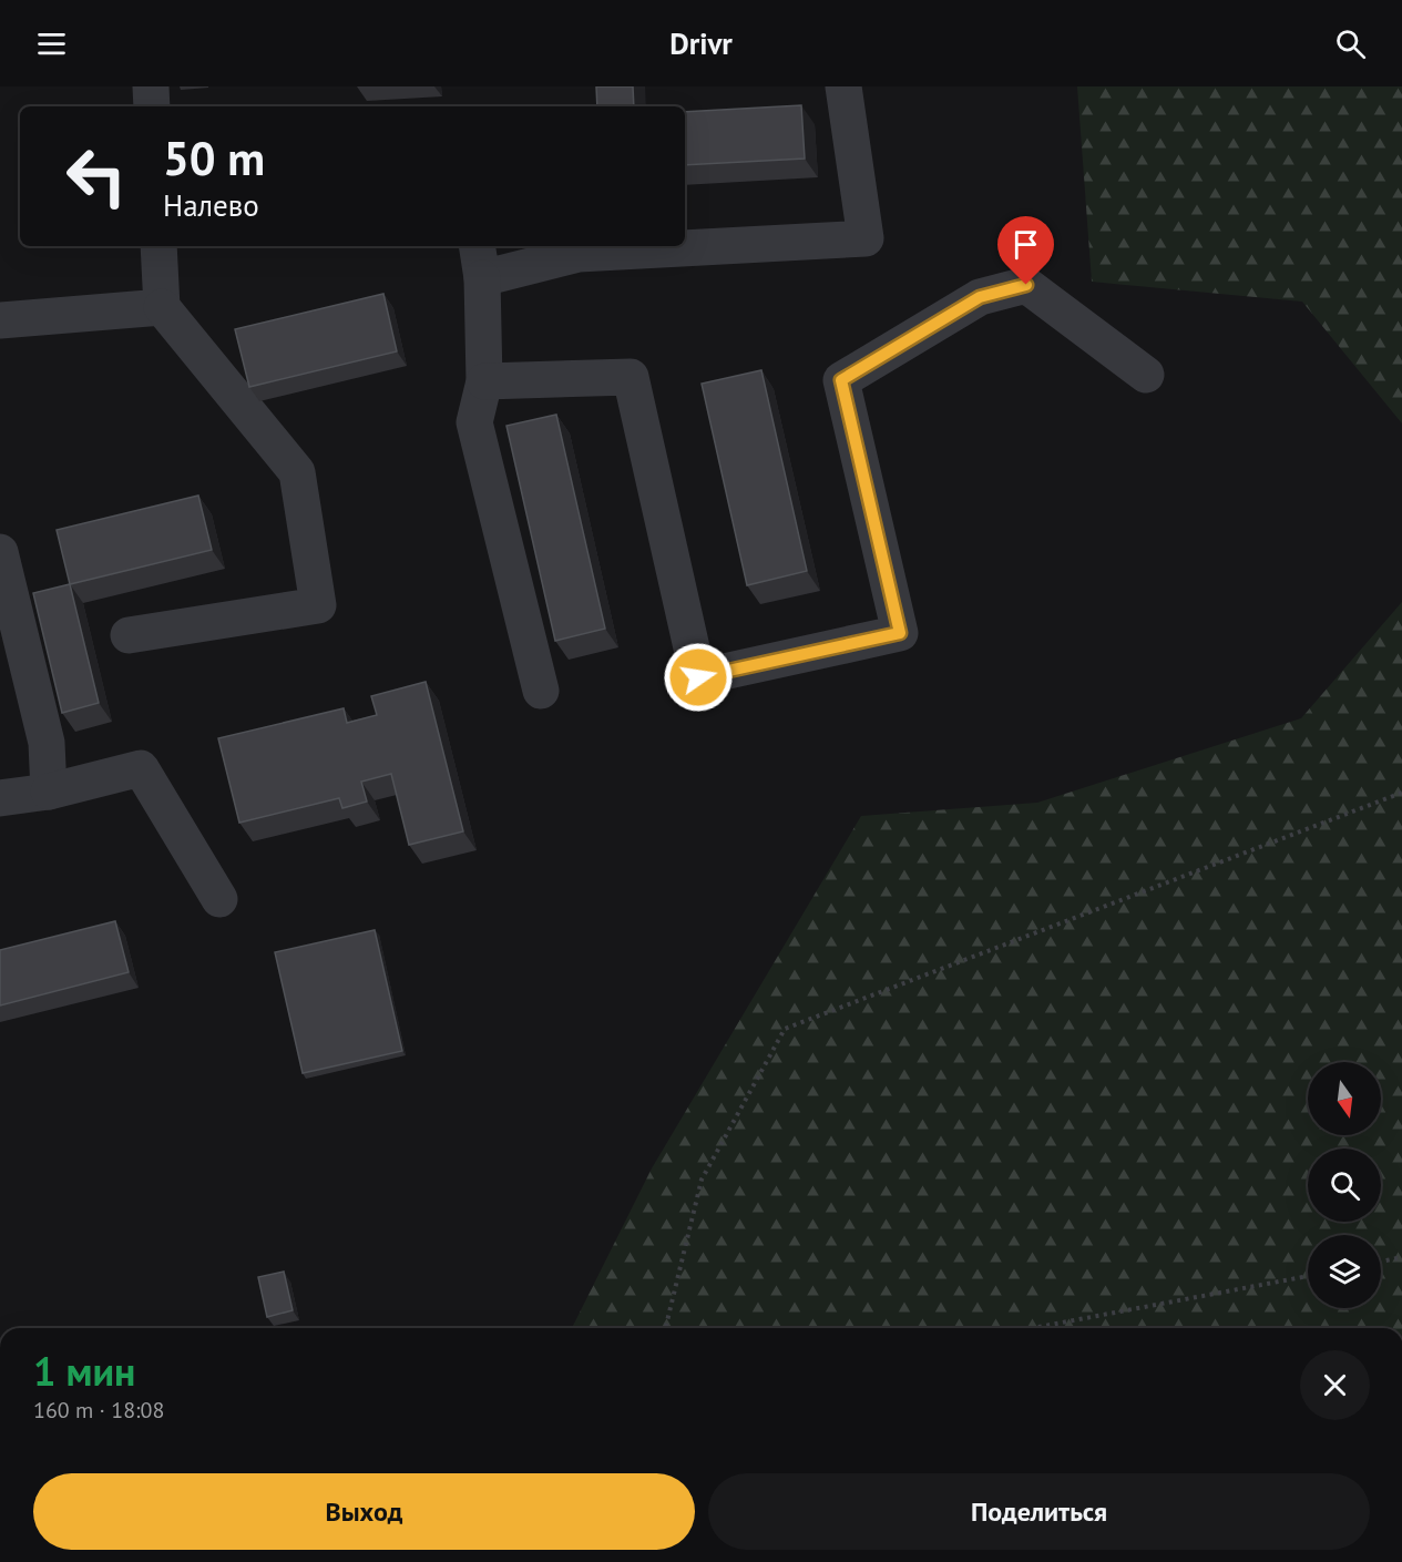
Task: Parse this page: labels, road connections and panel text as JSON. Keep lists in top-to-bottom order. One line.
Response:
{"north":"bottom","page":{"header":"Drivr","turn":["50 m","Налево"],"heading":["1 мин","160 m · 18:08"],"buttons":["Выход","Поделиться"]}}
